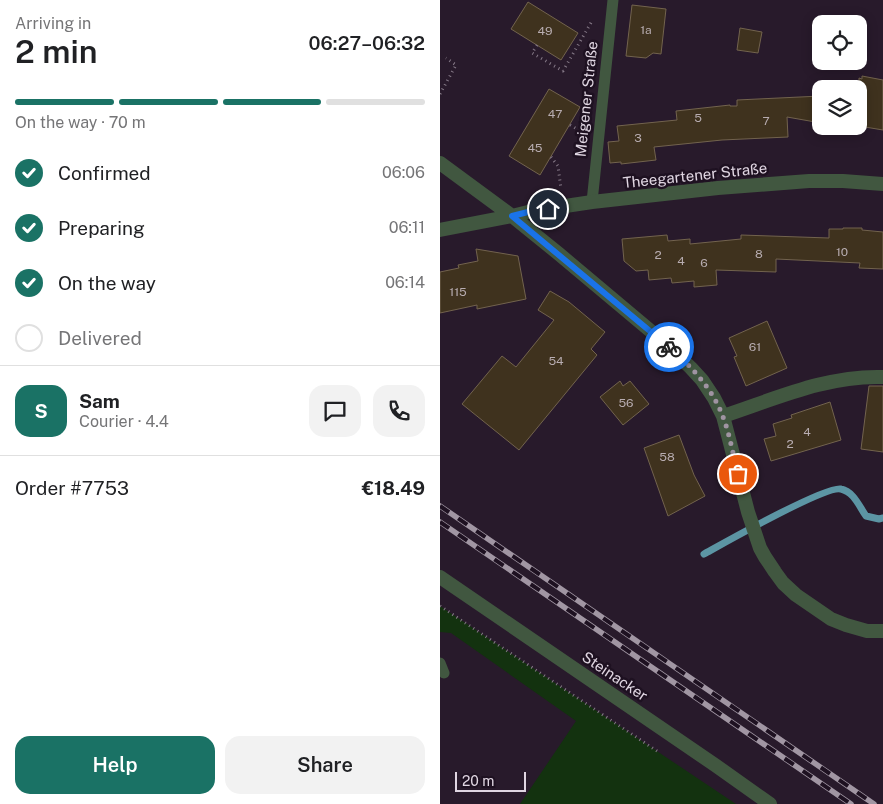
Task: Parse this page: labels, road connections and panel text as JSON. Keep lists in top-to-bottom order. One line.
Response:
{"streets":{"street":["Theegartener Straße","Steinacker"],"lane":["Meigener Straße"]},"crossings":[["Meigener Straße","Theegartener Straße"]],"house_numbers":["1a","49","47","5","7","3","45","10","8","2","4","6","115","61","54","56","4","2","58"],"scale_bar":"20 m","page":{"heading":["2 min","Arriving in","06:27–06:32"],"panel":["Sam","Courier · 4.4","Order #7753","€18.49"],"bar":"On the way · 70 m","list":[["Confirmed","06:06"],["Preparing","06:11"],["On the way","06:14"],"Delivered"],"round":"S","buttons":["Help","Share"],"scale":"20 m"}}
